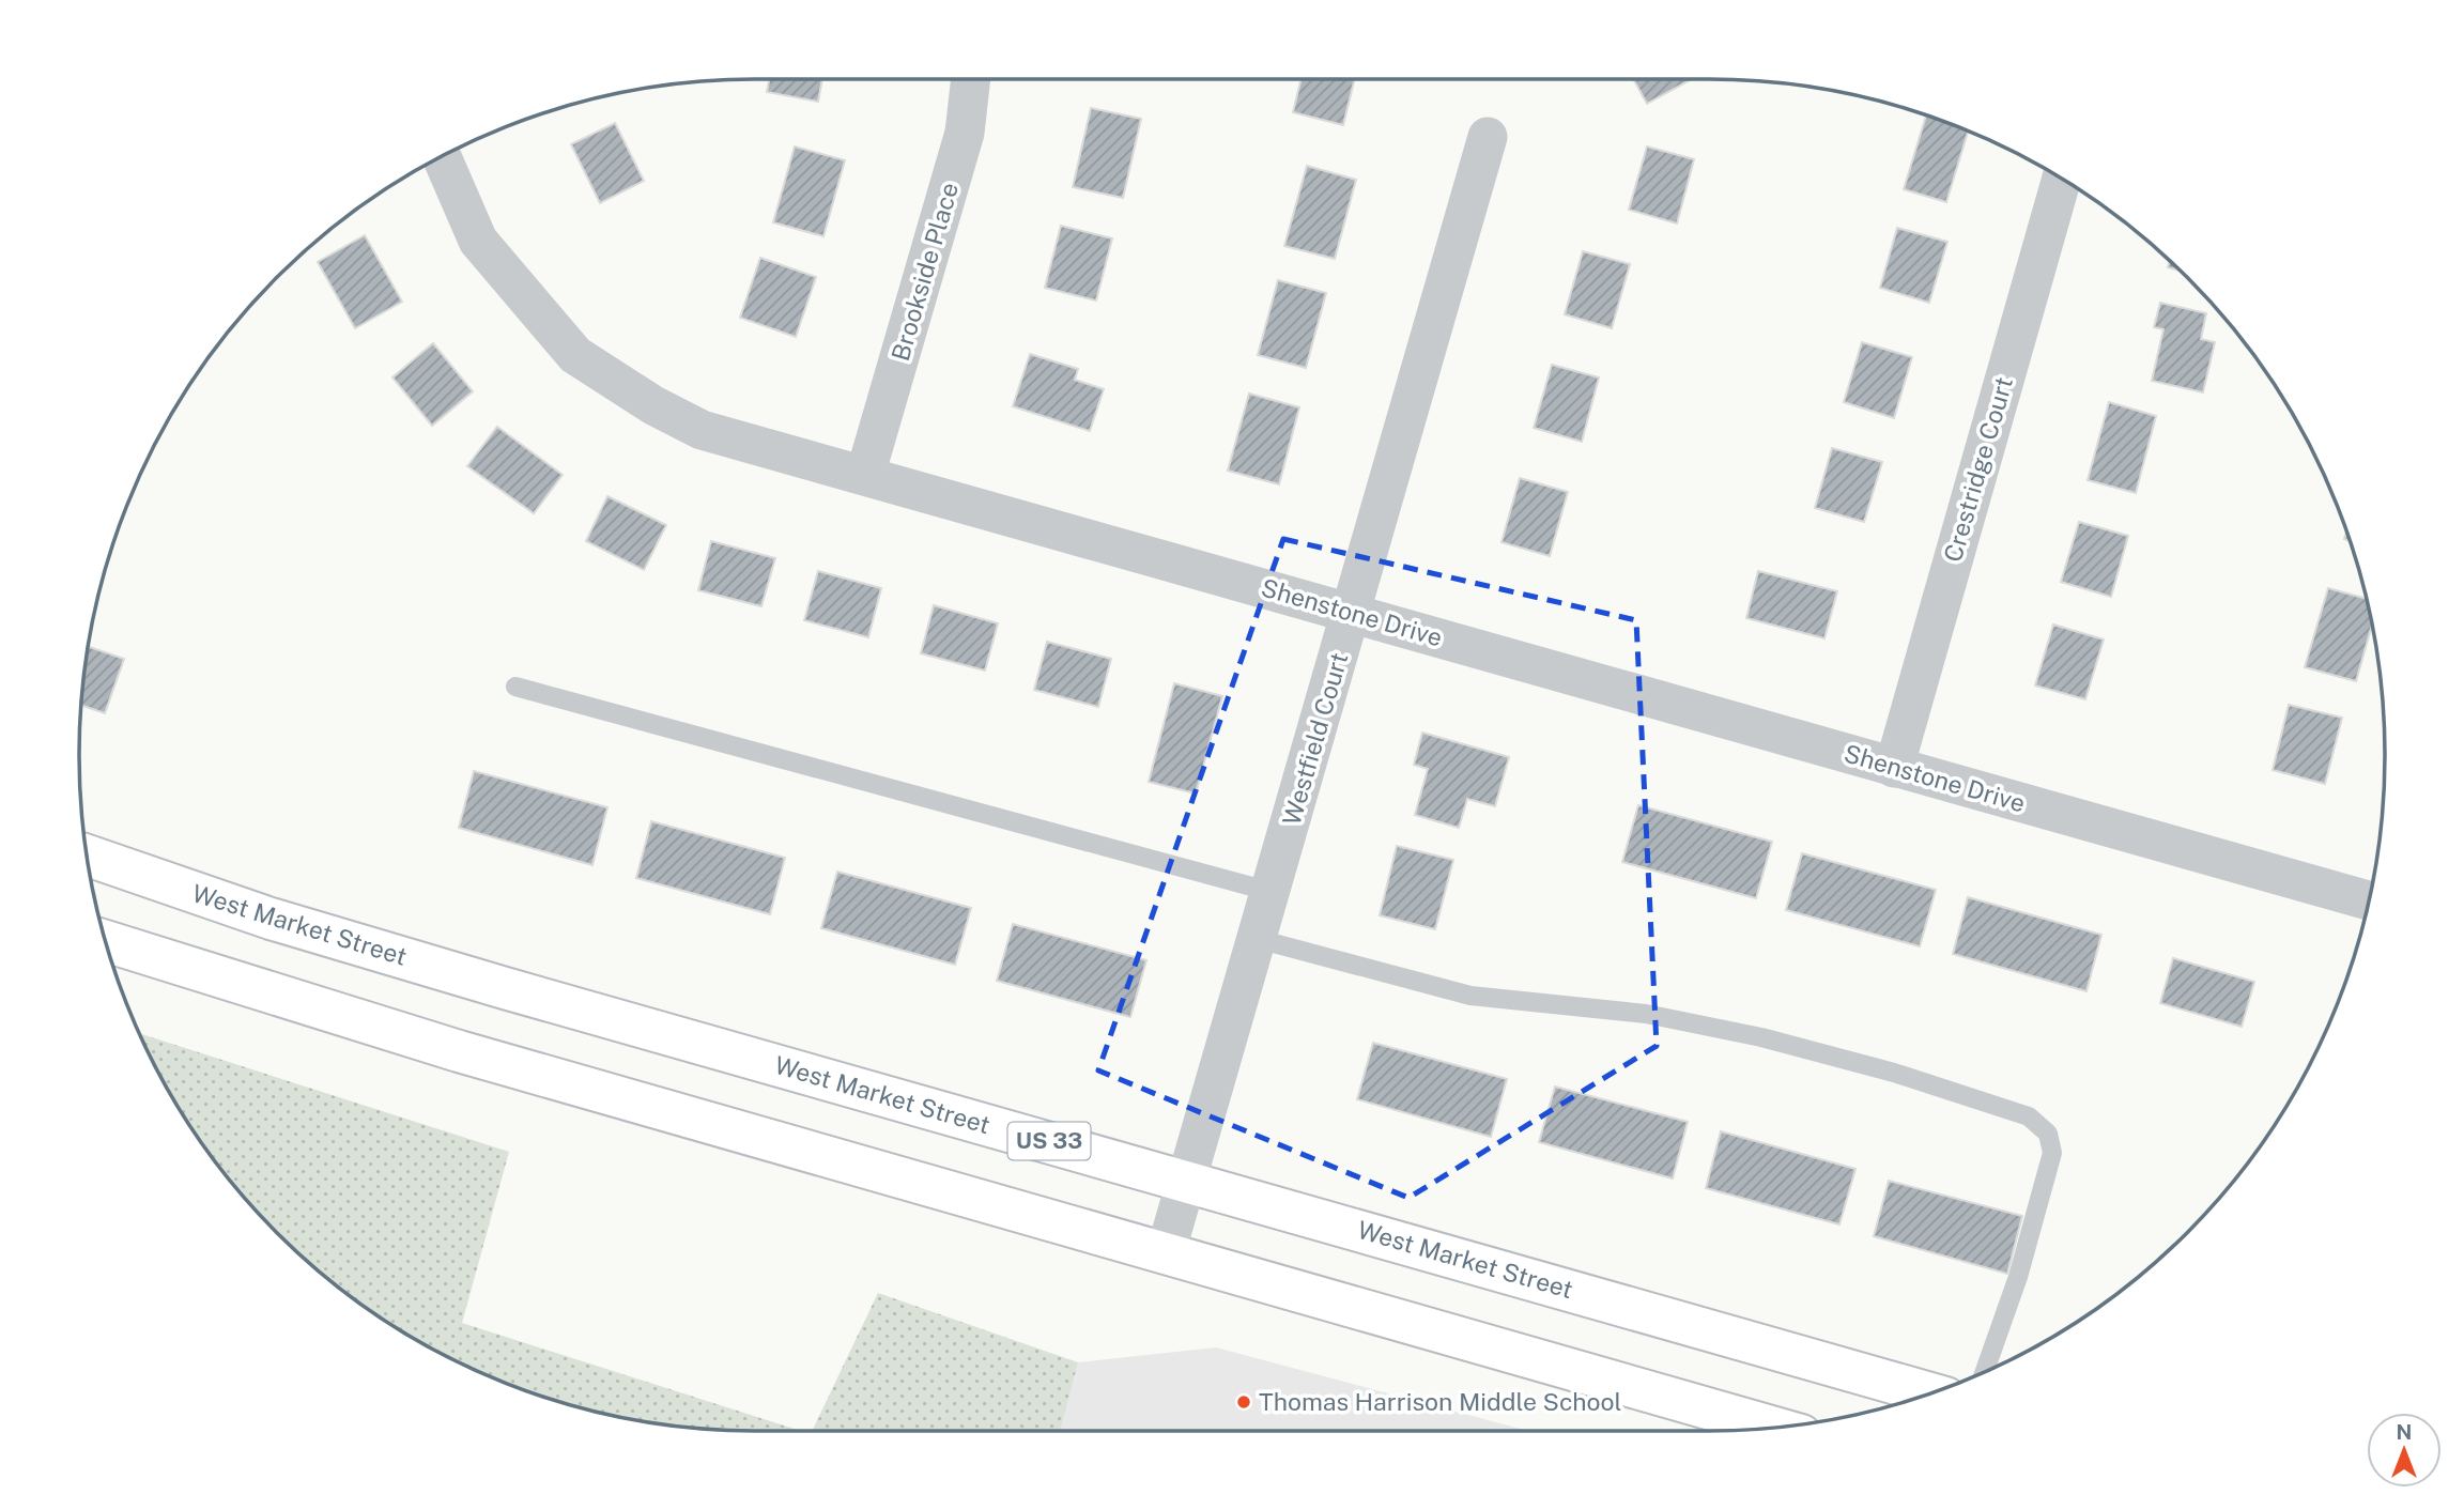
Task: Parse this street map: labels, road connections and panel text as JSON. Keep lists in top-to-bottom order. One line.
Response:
{"streets":{"main road":["West Market Street","US 33"],"street":["Brookside Place","Crestridge Court","Shenstone Drive","Westfield Court"]},"crossings":[["Brookside Place","Shenstone Drive"],["Crestridge Court","Shenstone Drive"],["Shenstone Drive","Westfield Court"],["Westfield Court","West Market Street"]],"places":["Thomas Harrison Middle School"],"north":"top"}
